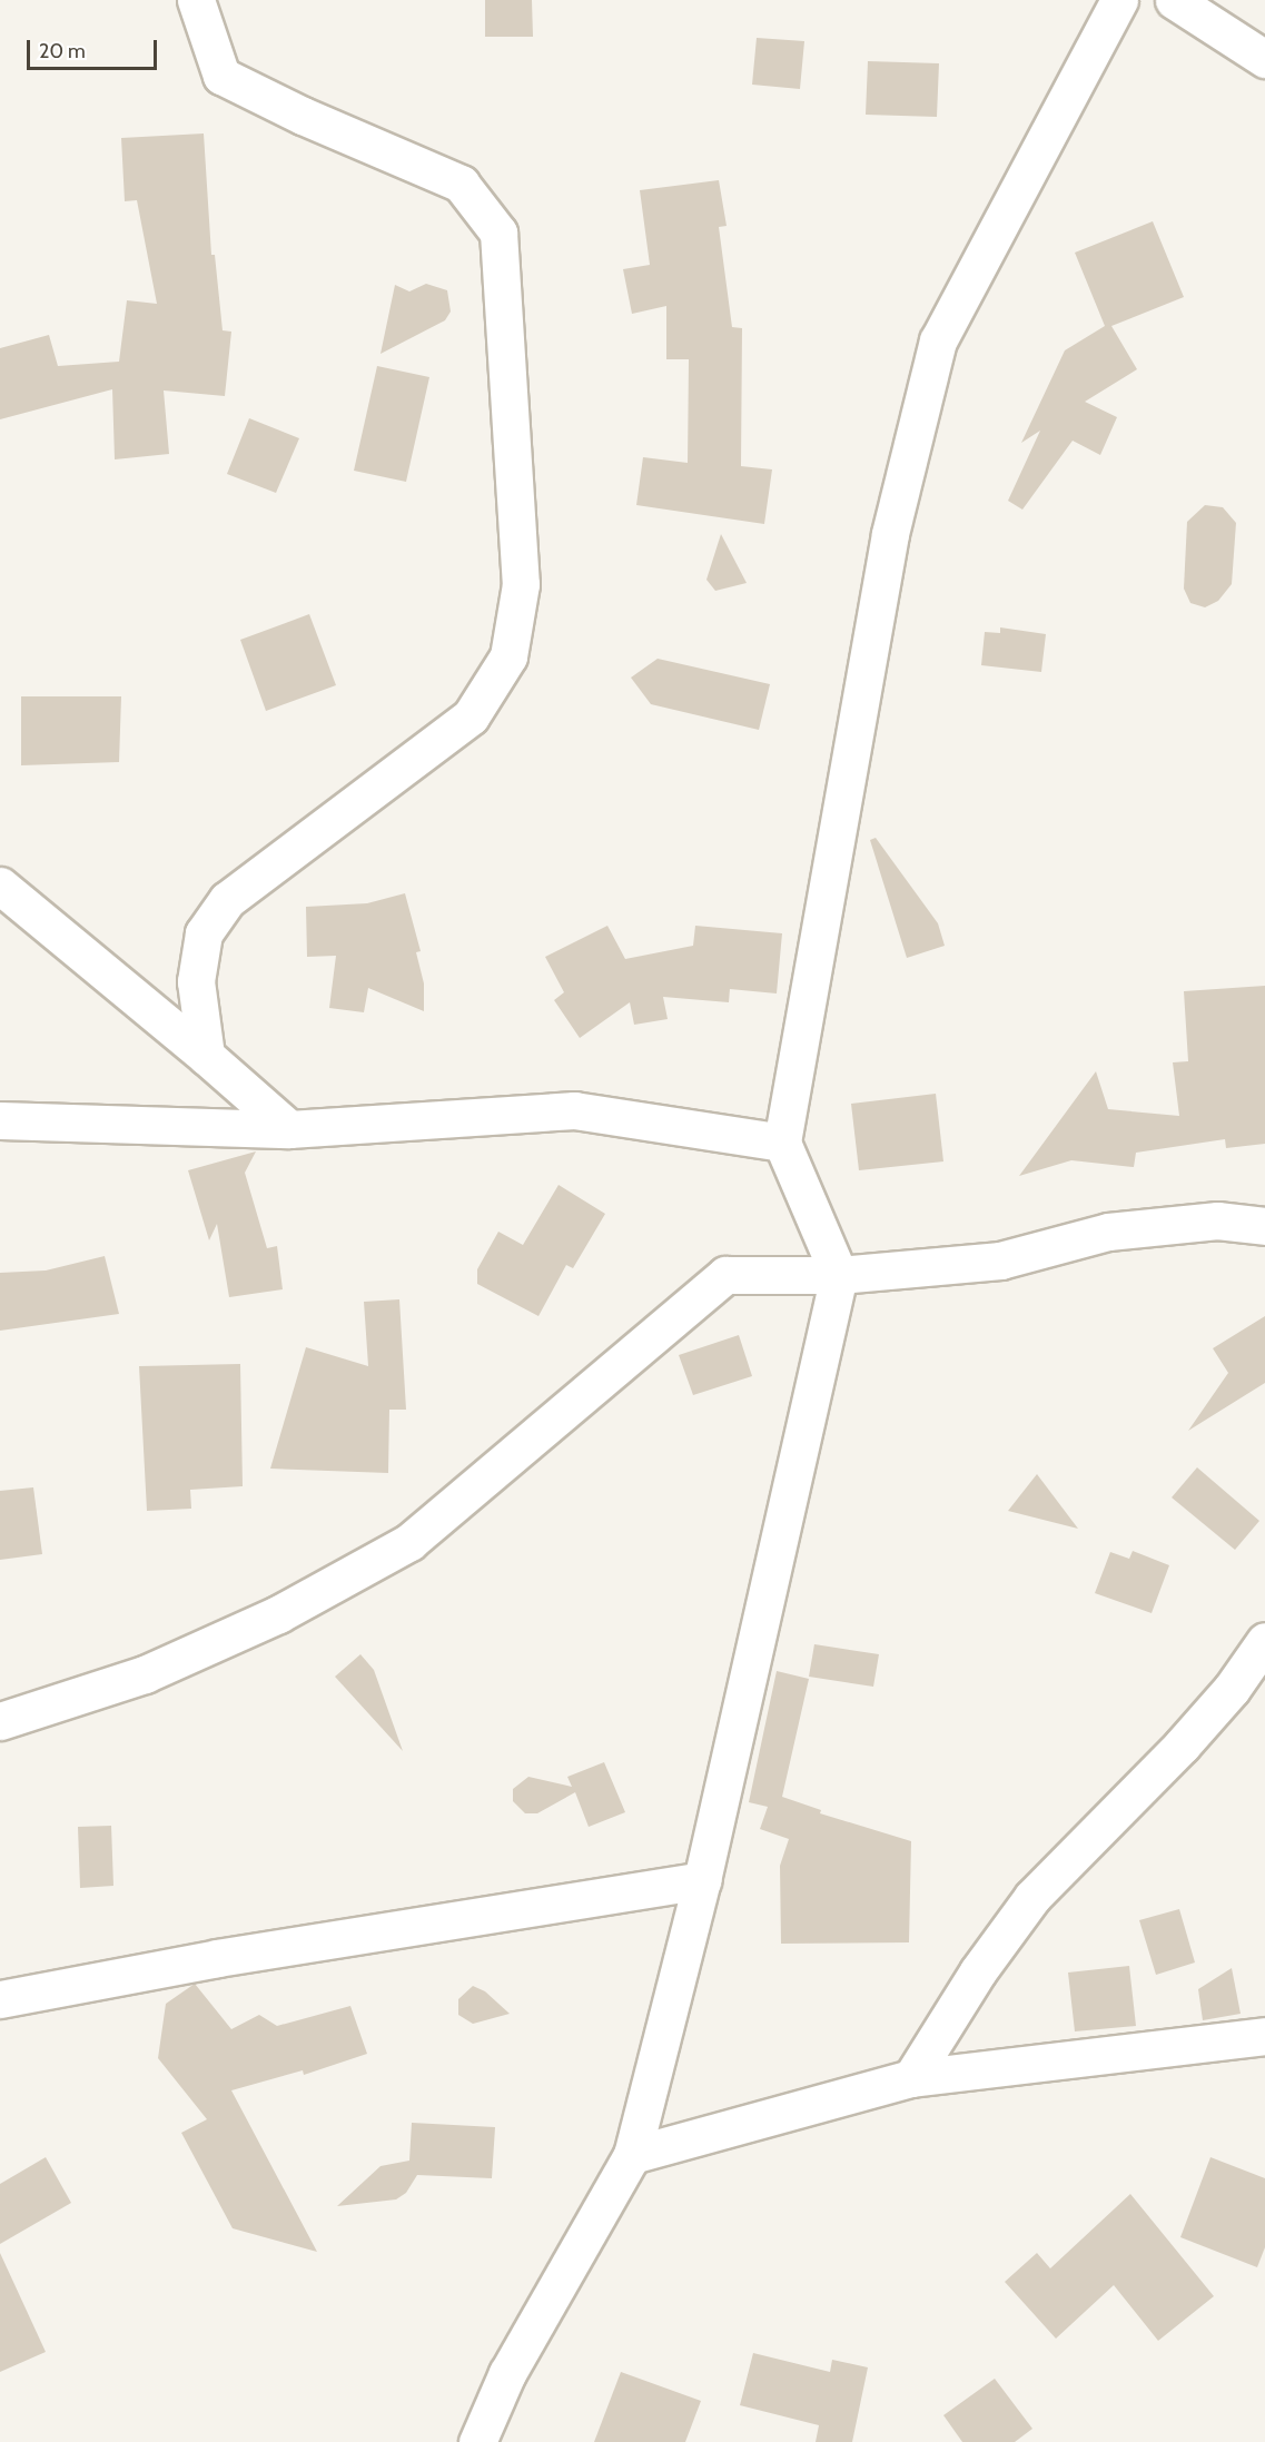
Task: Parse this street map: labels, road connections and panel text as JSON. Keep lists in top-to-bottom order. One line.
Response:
{"scale_bar":"20 m"}
